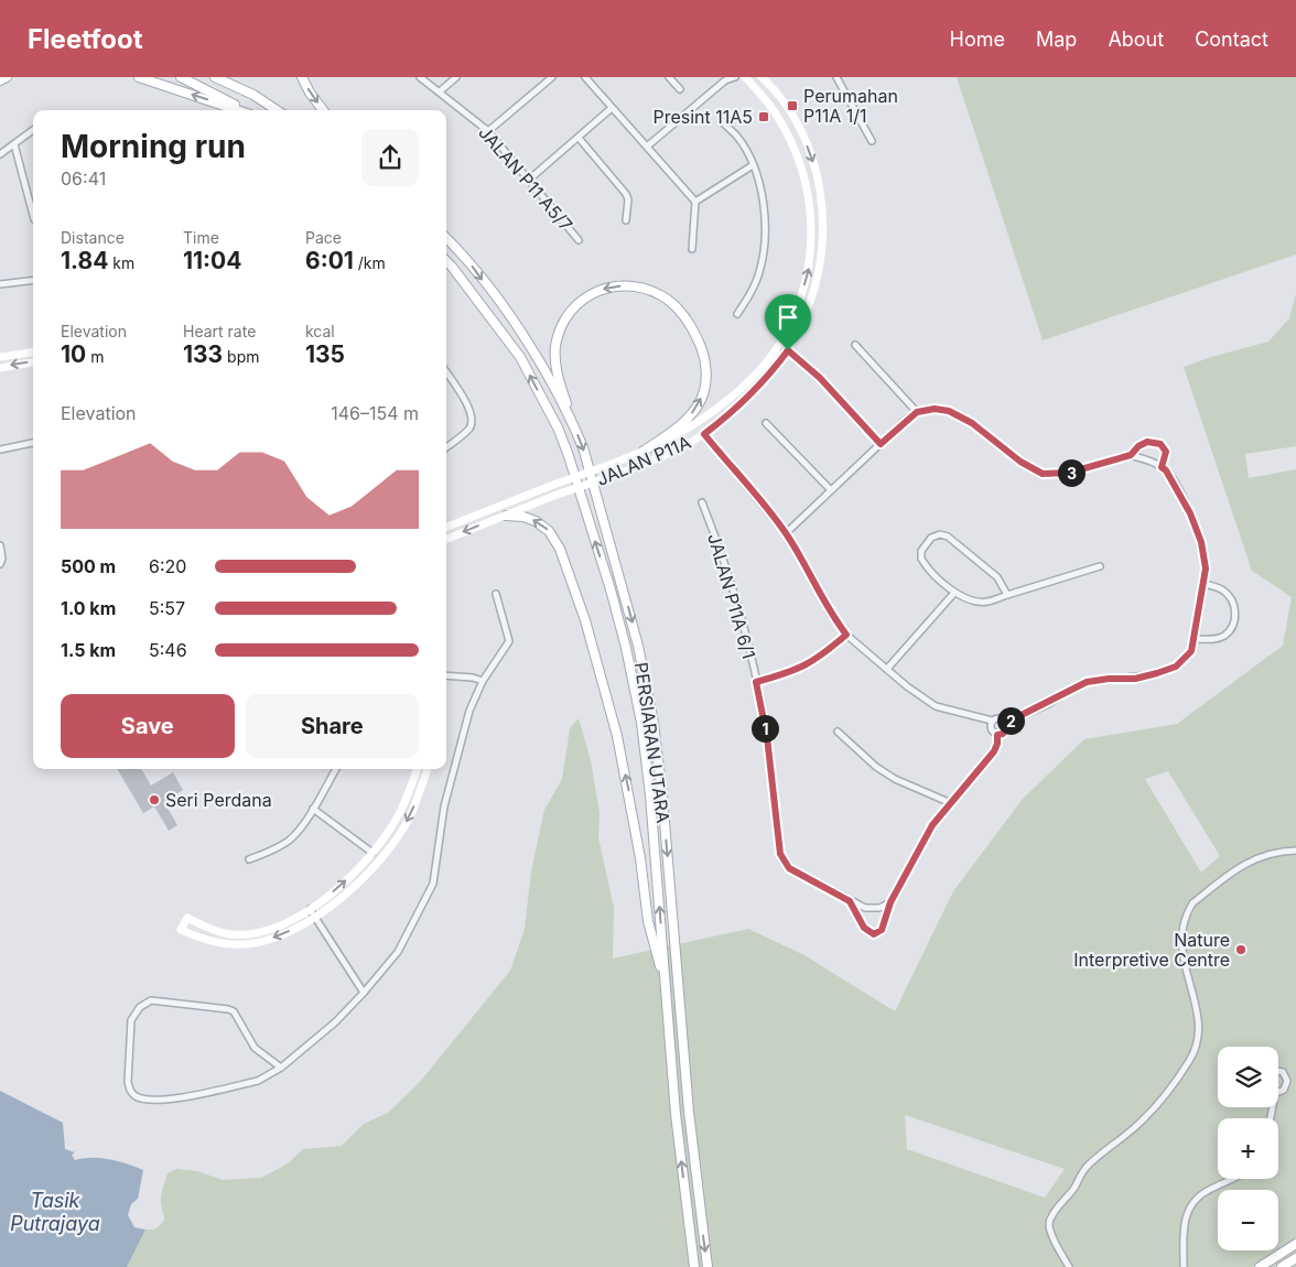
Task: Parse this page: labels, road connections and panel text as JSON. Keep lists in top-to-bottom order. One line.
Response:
{"streets":{"main road":["PERSIARAN UTARA"],"street":["JALAN P11 A5/7","JALAN P11A","JALAN P11A 6/1"]},"water":["Tasik Putrajaya"],"places":{"transit":["Perumahan P11A 1/1","Presint 11A5"],"other":["Seri Perdana","Nature Interpretive Centre"]},"page":{"header":"Fleetfoot","nav":["Home","Map","About","Contact"],"heading":["Morning run","06:41"],"stats":[["Distance","1.84 km"],["Time","11:04"],["Pace","6:01 /km"],["Elevation","10 m"],["Heart rate","133 bpm"],["kcal","135"]],"chart":["Elevation","146–154 m"],"pins":["3","2","1"],"list":[{"name":"500 m","note":"6:20"},{"name":"1.0 km","note":"5:57"},{"name":"1.5 km","note":"5:46"}],"buttons":["Save","Share"],"map_buttons":["+","−"]}}
